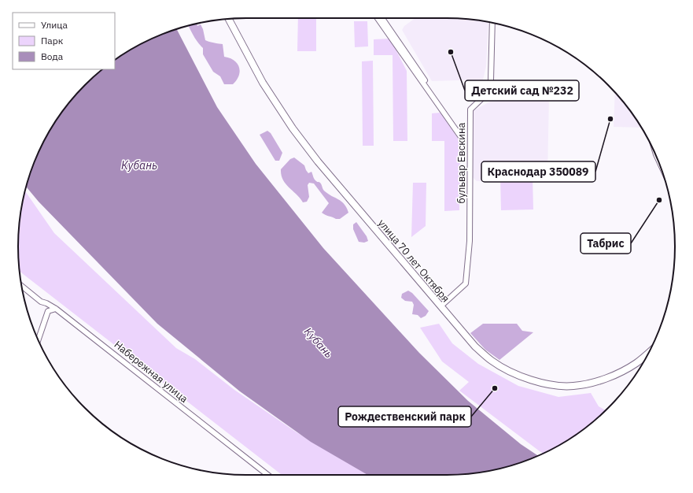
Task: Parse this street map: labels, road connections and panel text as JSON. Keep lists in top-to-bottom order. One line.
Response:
{"streets":{"main road":["улица 70 лет Октября"],"street":["бульвар Евскина","Набережная улица"]},"crossings":[["бульвар Евскина","улица 70 лет Октября"]],"water":["Кубань"],"places":["Детский сад №232","Краснодар 350089","Табрис","Рождественский парк"],"legend":["Улица","Парк","Вода"]}
